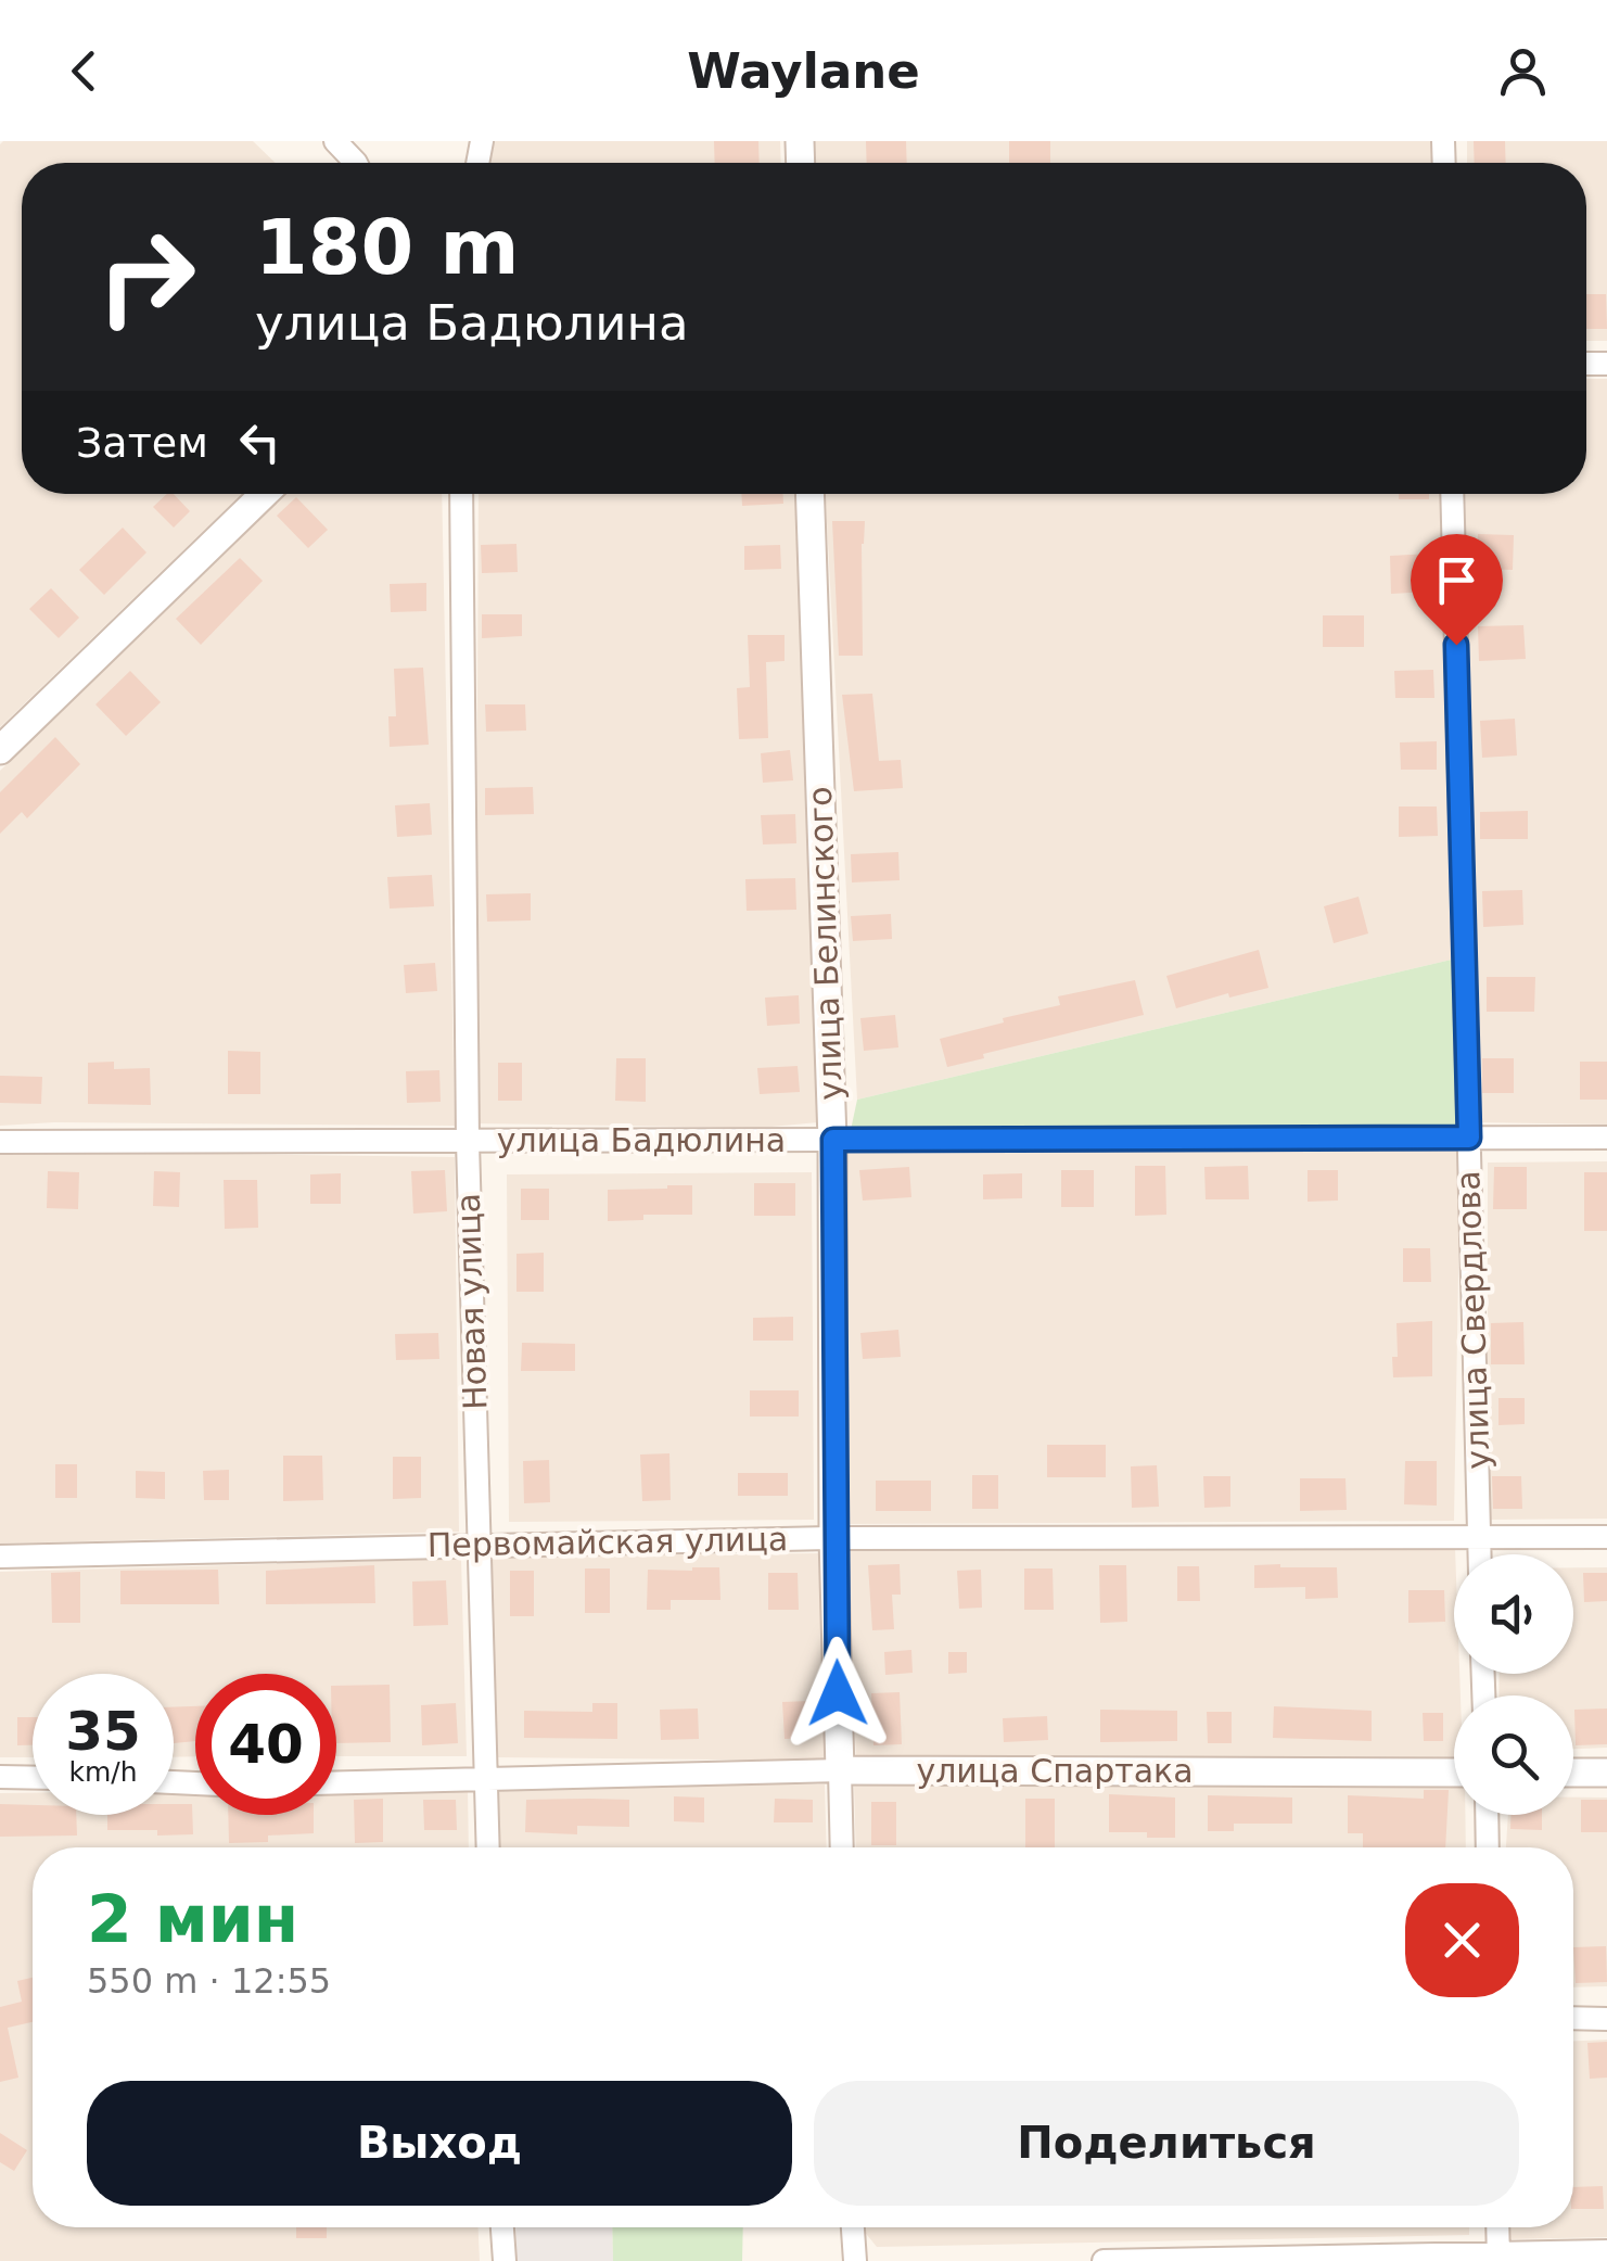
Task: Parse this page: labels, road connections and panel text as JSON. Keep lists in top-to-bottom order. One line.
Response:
{"streets":{"street":["улица Белинского","улица Бадюлина","Новая улица","улица Свердлова","Первомайская улица","улица Спартака"]},"crossings":[["улица Белинского","улица Бадюлина"],["улица Белинского","Первомайская улица"],["улица Белинского","улица Спартака"],["улица Бадюлина","Новая улица"],["улица Бадюлина","улица Свердлова"],["Новая улица","Первомайская улица"],["Новая улица","улица Спартака"],["улица Свердлова","Первомайская улица"]],"page":{"header":"Waylane","turn":["180 m","улица Бадюлина"],"then":"Затем","speed":"35 km/h","limit":"40","heading":["2 мин","550 m · 12:55"],"buttons":["Выход","Поделиться"]}}
